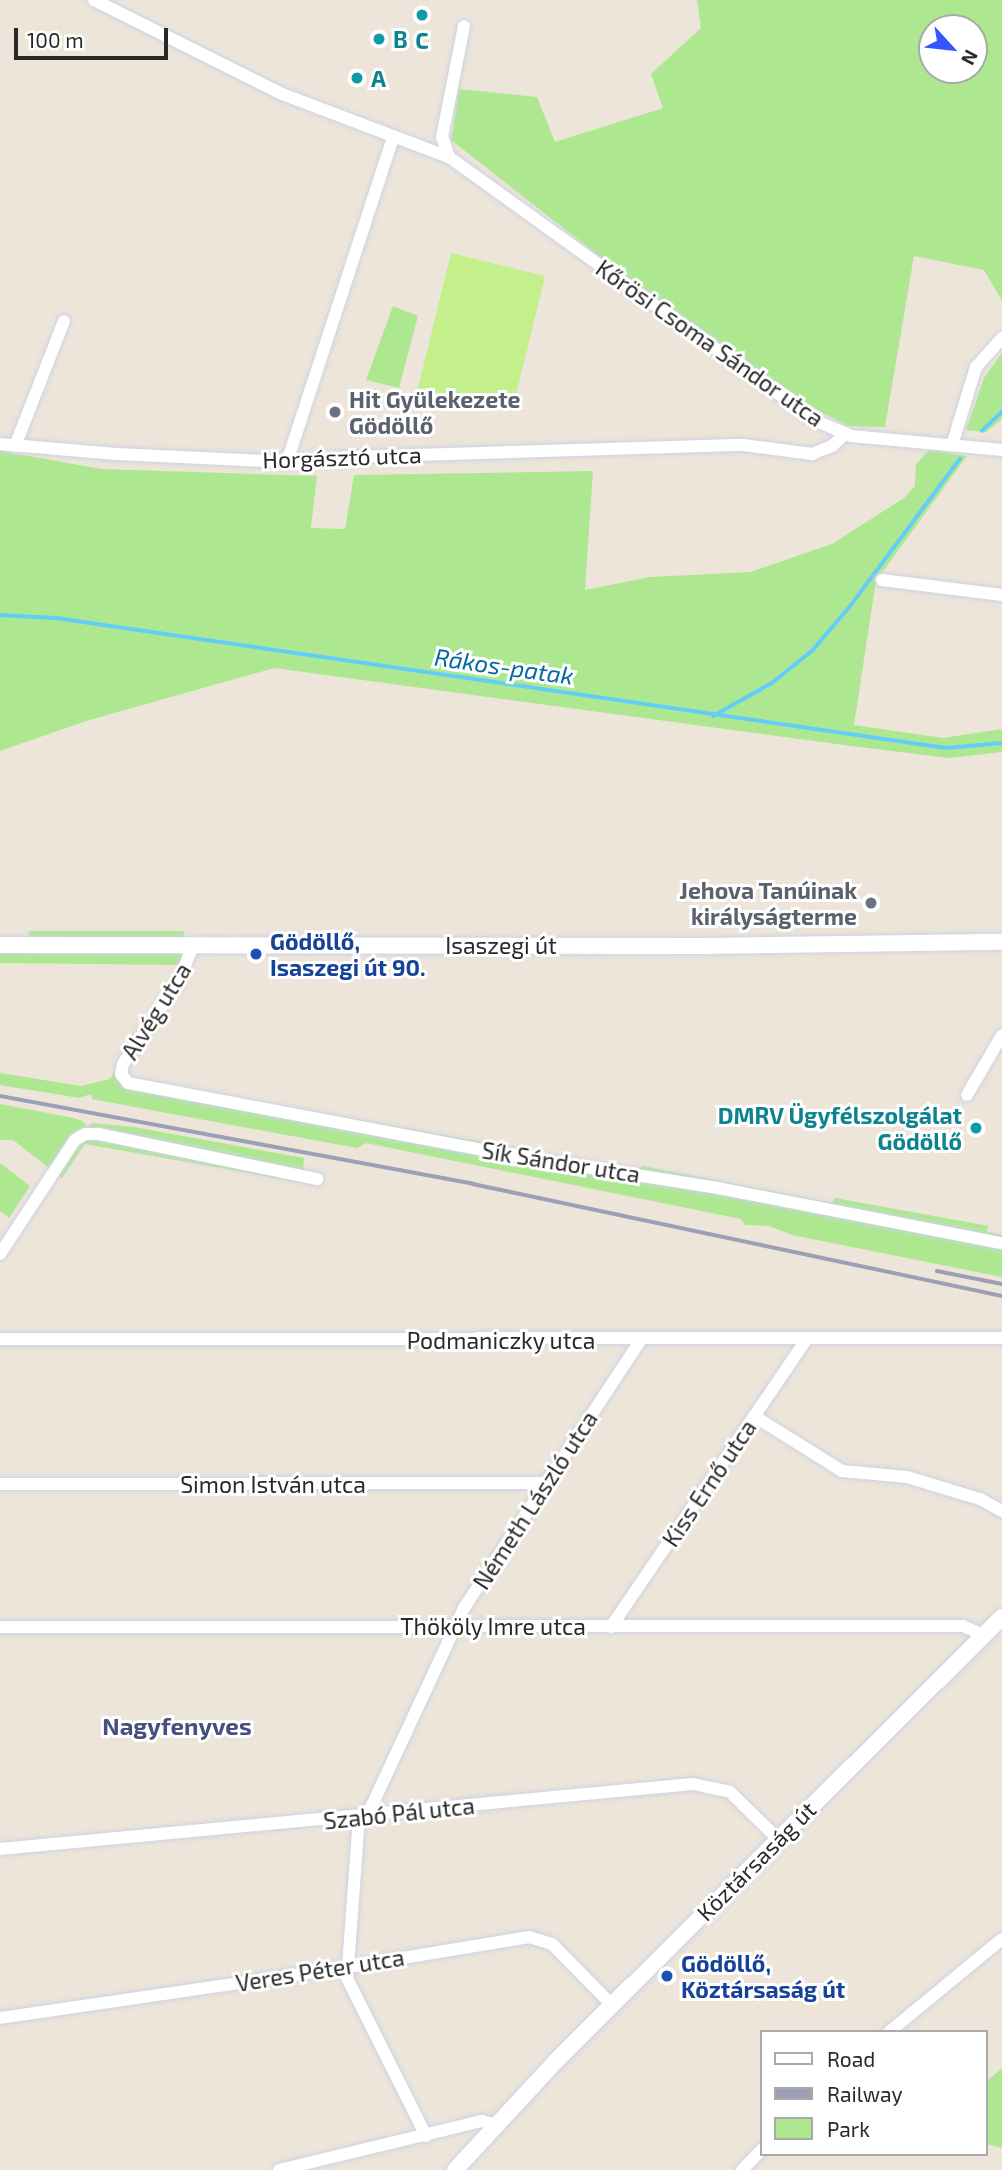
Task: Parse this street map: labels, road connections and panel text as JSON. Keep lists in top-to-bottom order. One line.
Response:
{"streets":{"main road":["Isaszegi út","Köztársaság út"],"street":["Kőrösi Csoma Sándor utca","Horgásztó utca","Alvég utca","Sík Sándor utca","Podmaniczky utca","Kiss Ernő utca","Simon István utca","Németh László utca","Thököly Imre utca","Szabó Pál utca","Veres Péter utca"]},"crossings":[["Kőrösi Csoma Sándor utca","Horgásztó utca"],["Isaszegi út","Alvég utca"],["Alvég utca","Sík Sándor utca"],["Podmaniczky utca","Kiss Ernő utca"],["Podmaniczky utca","Németh László utca"],["Kiss Ernő utca","Thököly Imre utca"],["Simon István utca","Németh László utca"],["Németh László utca","Thököly Imre utca"],["Németh László utca","Szabó Pál utca"],["Németh László utca","Veres Péter utca"],["Thököly Imre utca","Köztársaság út"],["Szabó Pál utca","Köztársaság út"],["Köztársaság út","Veres Péter utca"]],"districts":["Nagyfenyves"],"water":["Rákos-patak"],"places":["C","B","A","Hit Gyülekezete Gödöllő","Jehova Tanúinak királyságterme","Gödöllő, Isaszegi út 90.","DMRV Ügyfélszolgálat Gödöllő","Gödöllő, Köztársaság út"],"legend":["Road","Railway","Park"],"scale_bar":"100 m","north":"bottom right"}
